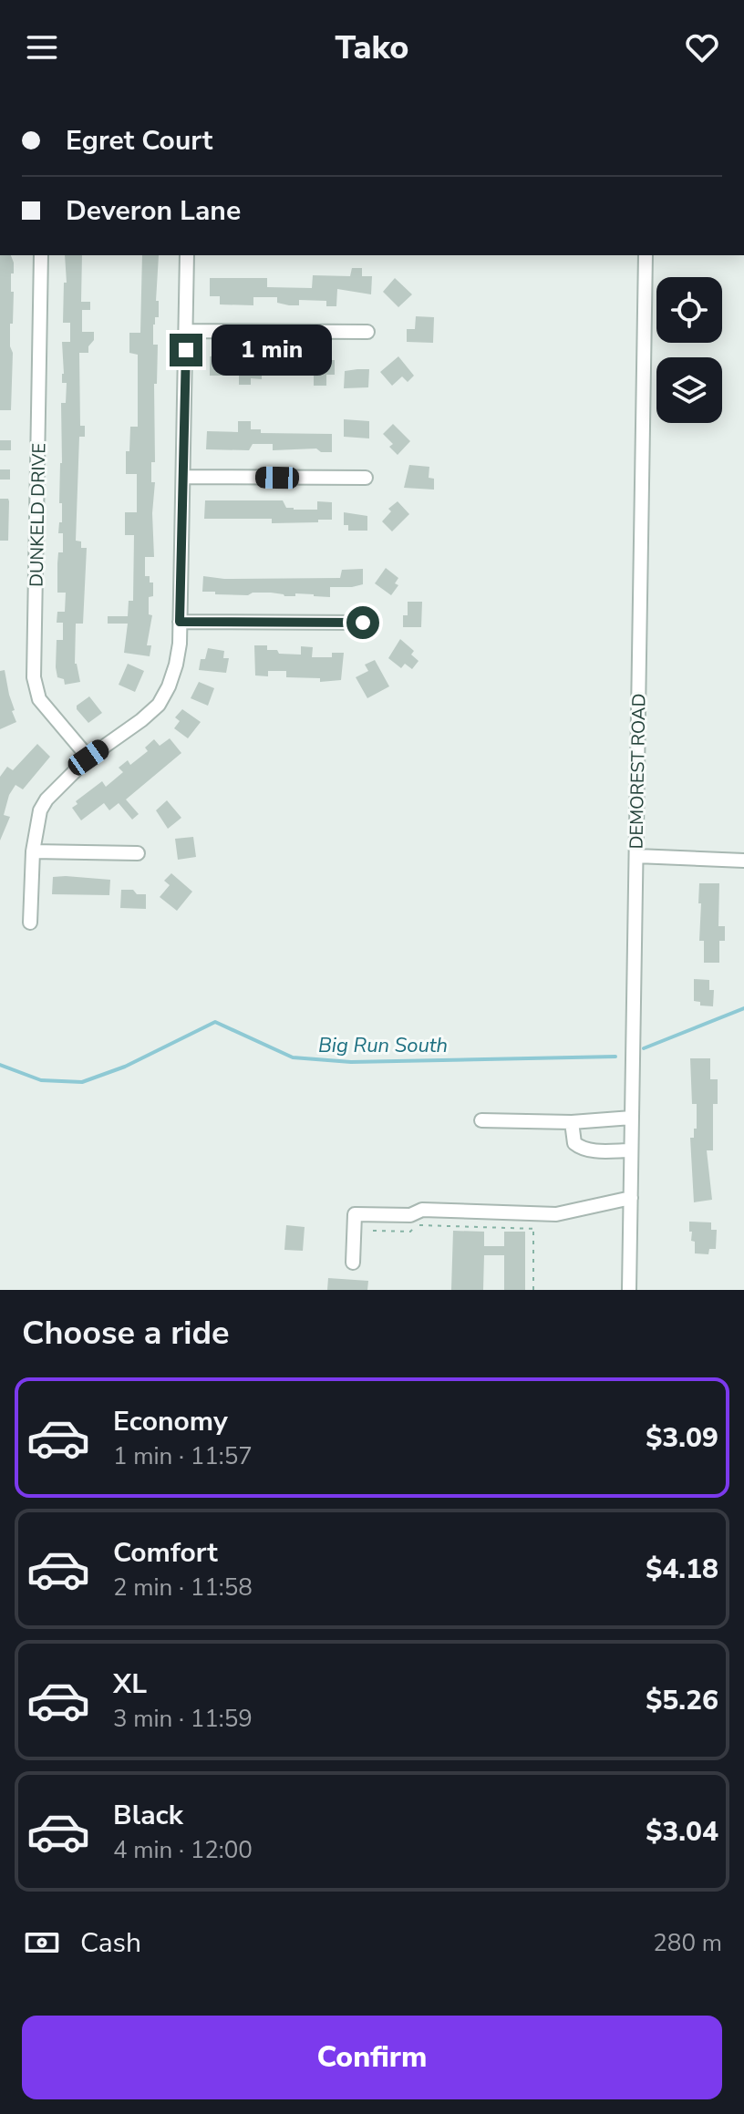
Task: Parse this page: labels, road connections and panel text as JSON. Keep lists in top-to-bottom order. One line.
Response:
{"streets":{"street":["DUNKELD DRIVE","DEMOREST ROAD"]},"water":["Big Run South"],"page":{"header":"Tako","banner":["Egret Court","Deveron Lane"],"bubble":"1 min","heading":"Choose a ride","list":[{"name":"Economy","note":"1 min · 11:57","value":"$3.09"},{"name":"Comfort","note":"2 min · 11:58","value":"$4.18"},{"name":"XL","note":"3 min · 11:59","value":"$5.26"},{"name":"Black","note":"4 min · 12:00","value":"$3.04"}],"pay":["Cash","280 m"],"buttons":"Confirm"}}
